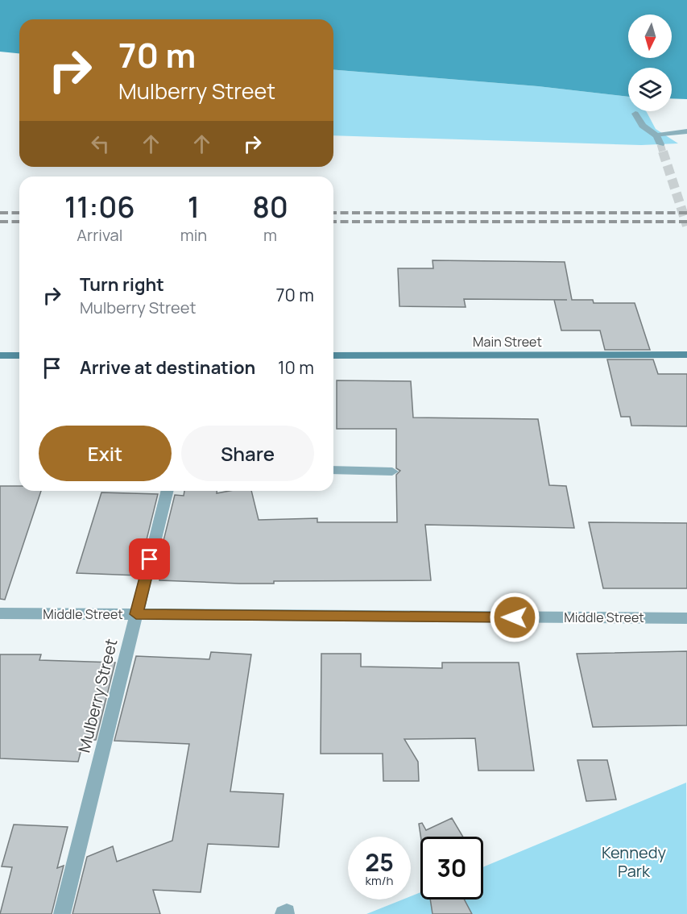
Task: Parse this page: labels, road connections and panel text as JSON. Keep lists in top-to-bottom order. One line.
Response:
{"streets":{"main road":["Main Street"],"street":["Middle Street","Mulberry Street"]},"crossings":[["Middle Street","Mulberry Street"]],"parks":["Kennedy Park"],"north":"bottom","page":{"turn":["70 m","Mulberry Street"],"eta":["11:06","Arrival","1","min","80","m"],"list":[{"name":"Turn right","note":"Mulberry Street","value":"70 m"},{"name":"Arrive at destination","value":"10 m"}],"buttons":["Exit","Share"],"speed":"25 km/h","limit":"30"}}
